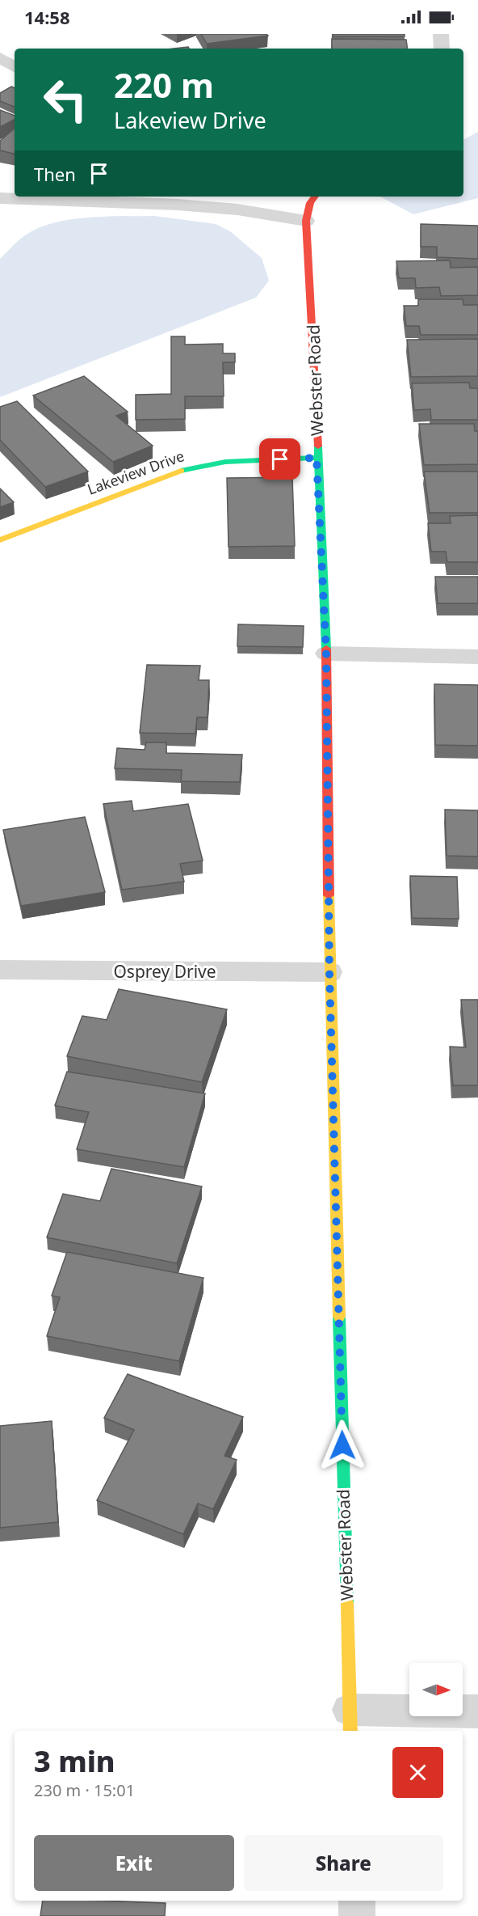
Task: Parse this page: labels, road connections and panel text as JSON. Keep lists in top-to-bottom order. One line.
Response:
{"streets":{"street":["Webster Road","Lakeview Drive","Osprey Drive"]},"crossings":[["Webster Road","Lakeview Drive"],["Webster Road","Osprey Drive"]],"north":"right","page":{"status":"14:58","turn":["220 m","Lakeview Drive"],"then":"Then","heading":["3 min","230 m · 15:01"],"buttons":["Exit","Share"]}}
